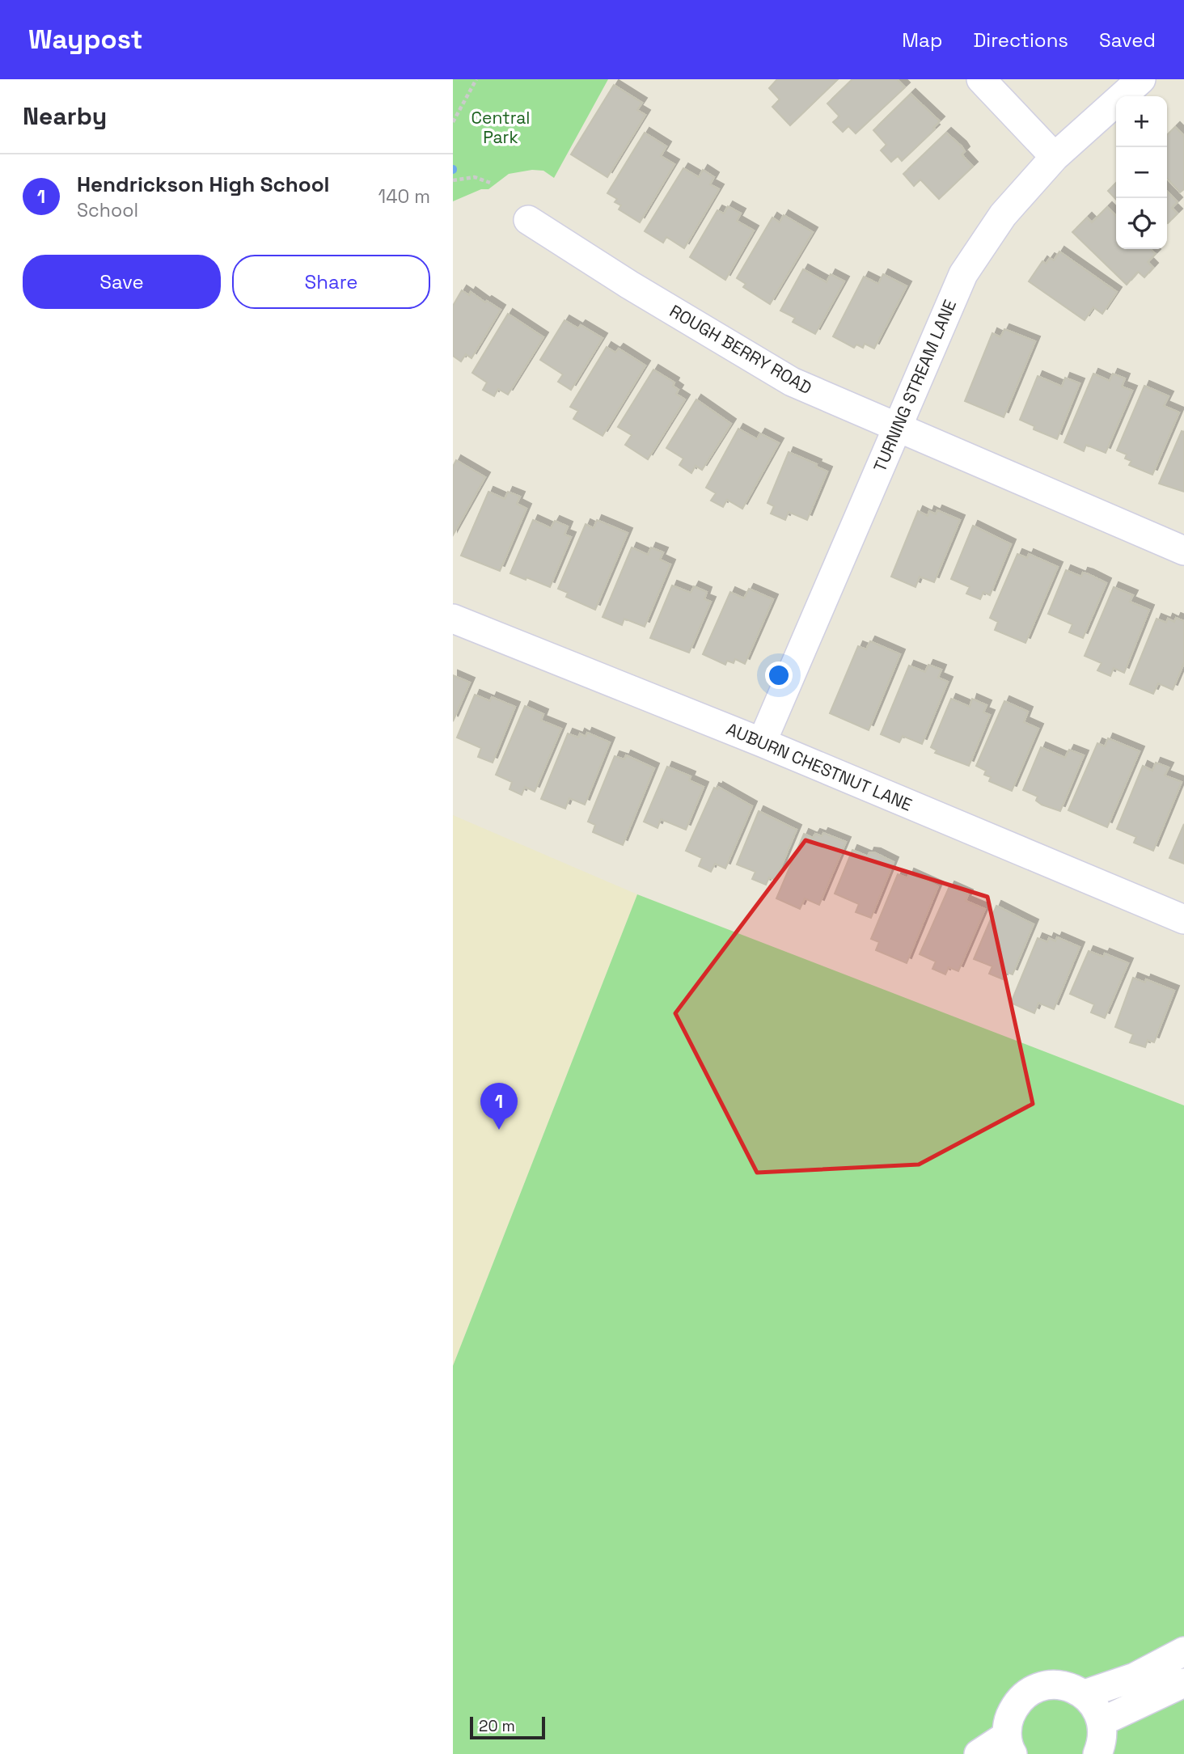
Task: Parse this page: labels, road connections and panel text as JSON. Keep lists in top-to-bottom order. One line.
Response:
{"streets":{"street":["ROUGH BERRY ROAD","TURNING STREAM LANE","AUBURN CHESTNUT LANE"]},"crossings":[["ROUGH BERRY ROAD","TURNING STREAM LANE"],["TURNING STREAM LANE","AUBURN CHESTNUT LANE"]],"parks":["Central Park"],"scale_bar":"20 m","page":{"header":"Waypost","nav":["Map","Directions","Saved"],"heading":"Nearby","map_buttons":["+","−"],"list":[{"mark":"1","name":"Hendrickson High School","note":"School","value":"140 m"}],"buttons":["Save","Share"],"pins":"1","scale":"20 m"}}
